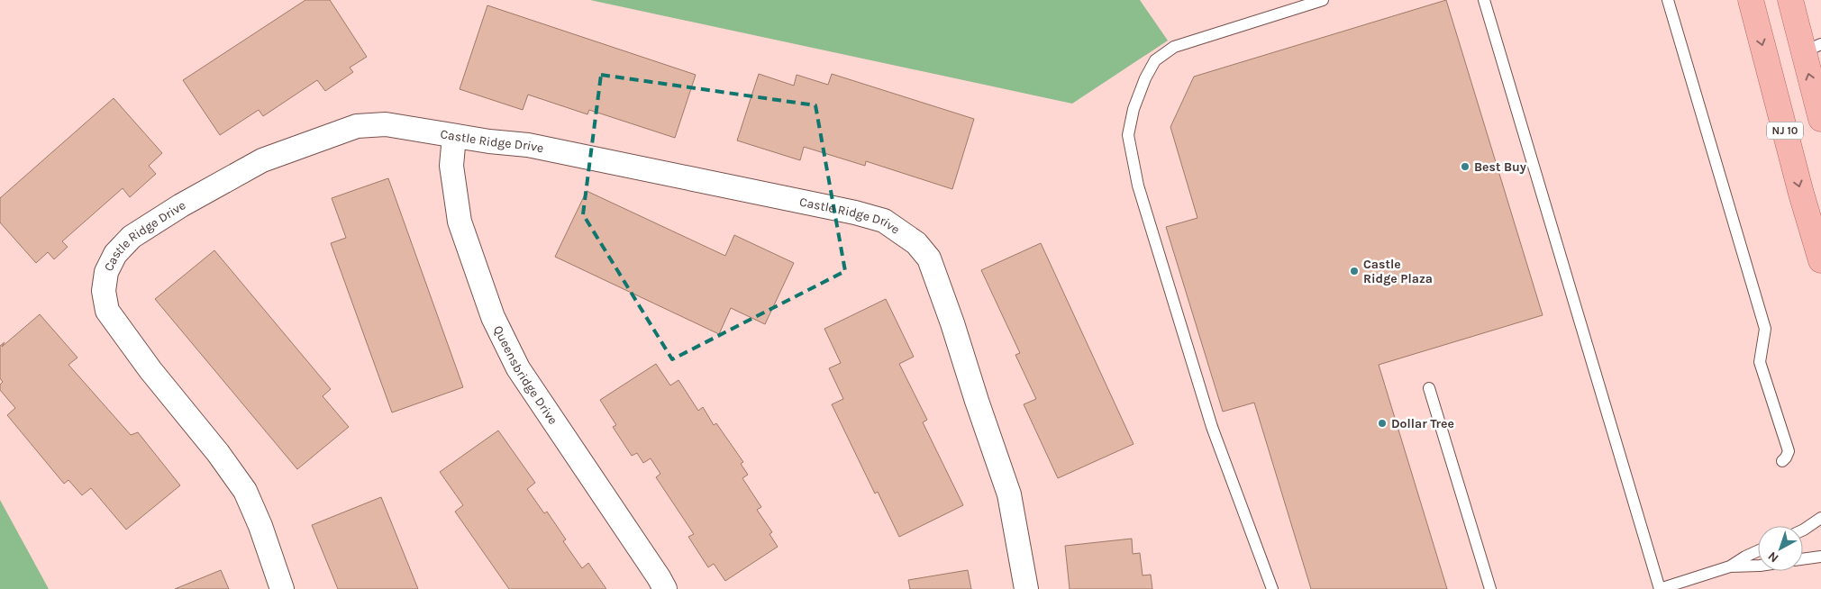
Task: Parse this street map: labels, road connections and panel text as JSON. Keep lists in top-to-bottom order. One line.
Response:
{"streets":{"main road":["NJ 10"],"street":["Castle Ridge Drive","Queensbridge Drive"]},"crossings":[["Castle Ridge Drive","Queensbridge Drive"]],"places":["Best Buy","Castle Ridge Plaza","Dollar Tree"],"north":"bottom left"}
